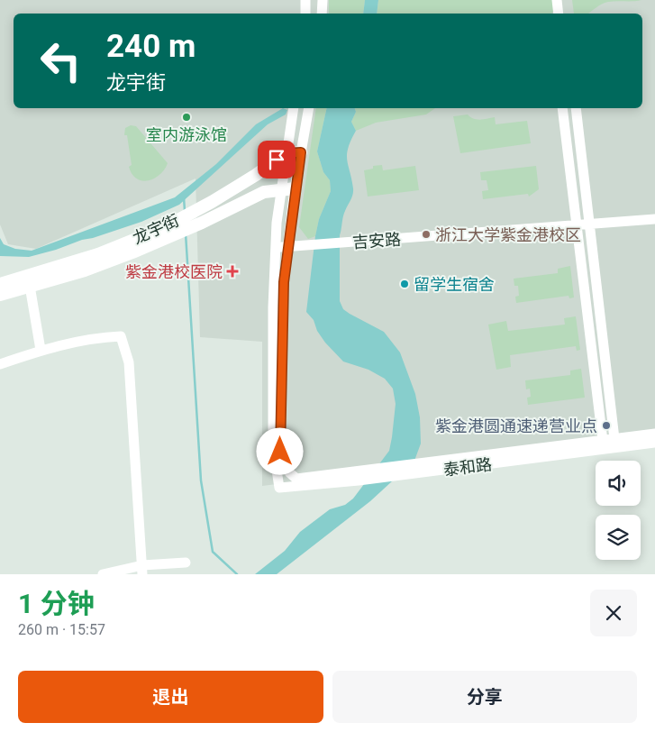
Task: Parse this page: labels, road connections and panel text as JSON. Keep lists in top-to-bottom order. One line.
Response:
{"streets":{"street":["龙宇街","吉安路","泰和路"]},"places":{"other":["室内游泳馆","浙江大学紫金港校区","留学生宿舍","紫金港圆通速递营业点"],"health":["紫金港校医院"]},"page":{"turn":["240 m","龙宇街"],"heading":["1 分钟","260 m · 15:57"],"buttons":["退出","分享"]}}
